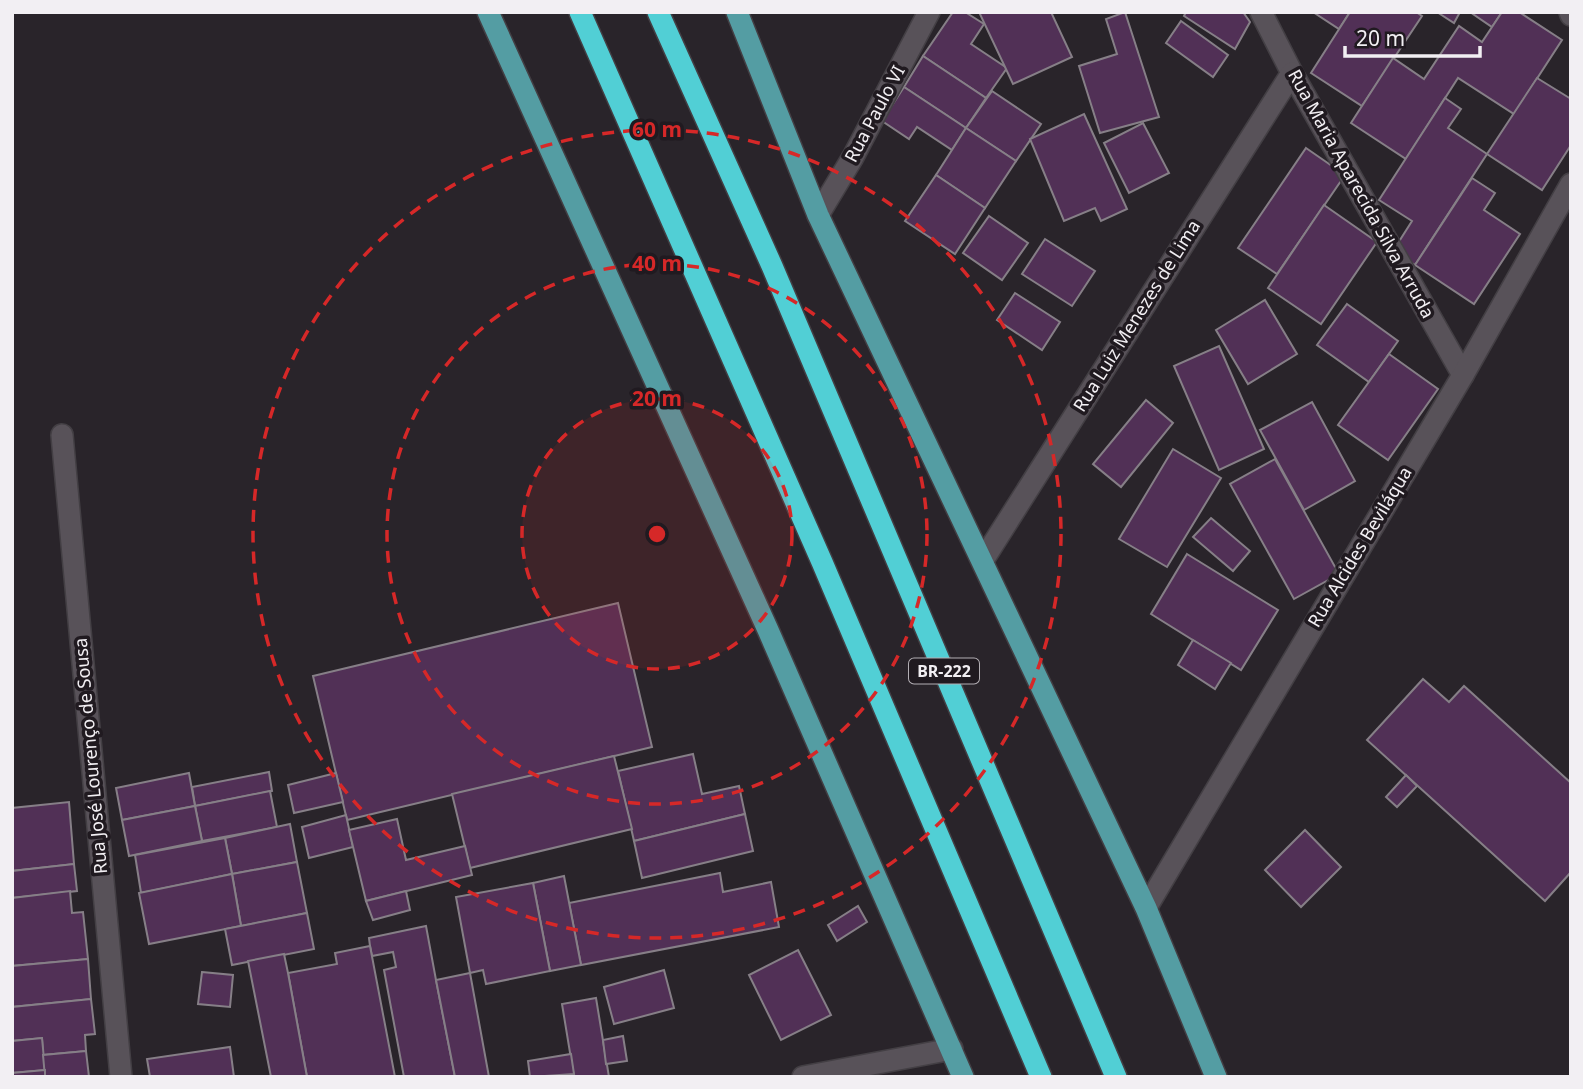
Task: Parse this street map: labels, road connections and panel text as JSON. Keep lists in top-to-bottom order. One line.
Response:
{"streets":{"highway":["BR-222"],"street":["Rua Paulo VI","Rua Maria Aparecida Silva Arruda","Rua Luiz Menezes de Lima","Rua Alcides Beviláqua","Rua José Lourenço de Sousa"]},"crossings":[["Rua Maria Aparecida Silva Arruda","Rua Luiz Menezes de Lima"],["Rua Maria Aparecida Silva Arruda","Rua Alcides Beviláqua"]],"scale_bar":"20 m","rings":["60 m","40 m","20 m"]}
